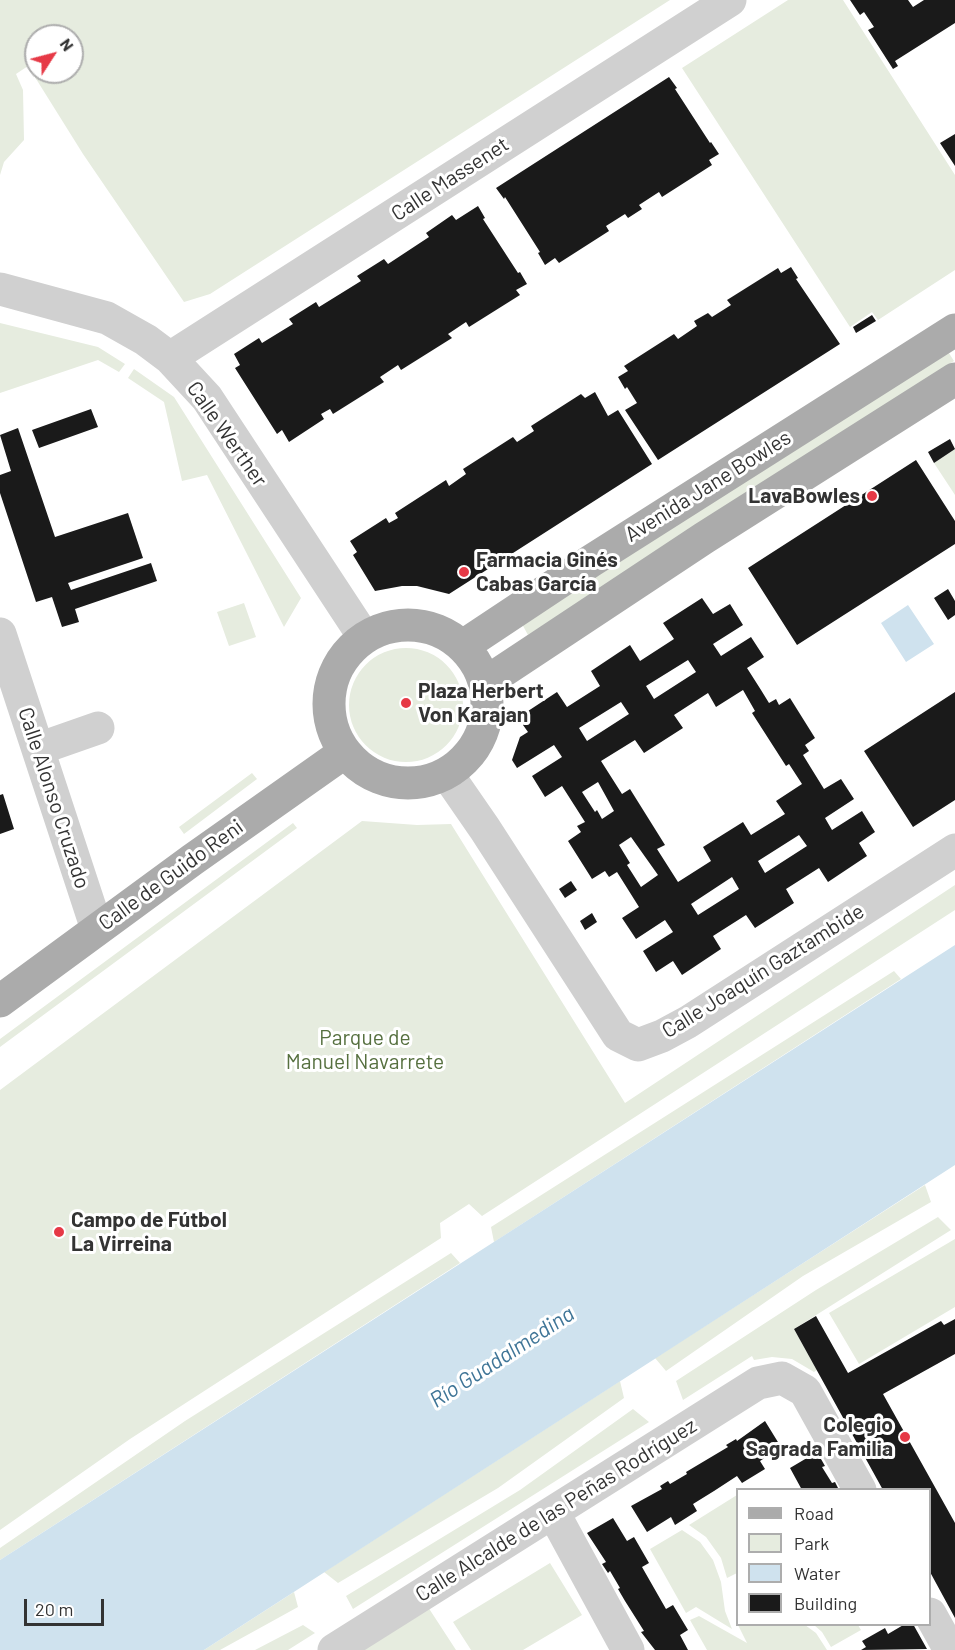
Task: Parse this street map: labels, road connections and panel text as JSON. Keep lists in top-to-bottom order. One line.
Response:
{"streets":{"main road":["Avenida Jane Bowles","Calle de Guido Reni"],"street":["Calle Massenet","Calle Werther","Calle Alonso Cruzado","Calle Joaquín Gaztambide","Calle Alcalde de las Peñas Rodríguez"]},"crossings":[["Calle Massenet","Calle Werther"],["Calle Werther","Avenida Jane Bowles"],["Calle Werther","Calle de Guido Reni"],["Calle Werther","Calle Joaquín Gaztambide"],["Avenida Jane Bowles","Calle de Guido Reni"],["Avenida Jane Bowles","Calle Joaquín Gaztambide"],["Calle Alonso Cruzado","Calle de Guido Reni"],["Calle de Guido Reni","Calle Joaquín Gaztambide"]],"water":["Río Guadalmedina"],"parks":["Parque de Manuel Navarrete"],"places":["LavaBowles","Farmacia Ginés Cabas García","Plaza Herbert Von Karajan","Campo de Fútbol La Virreina","Colegio Sagrada Familia"],"legend":["Road","Park","Water","Building"],"scale_bar":"20 m","north":"top right"}
